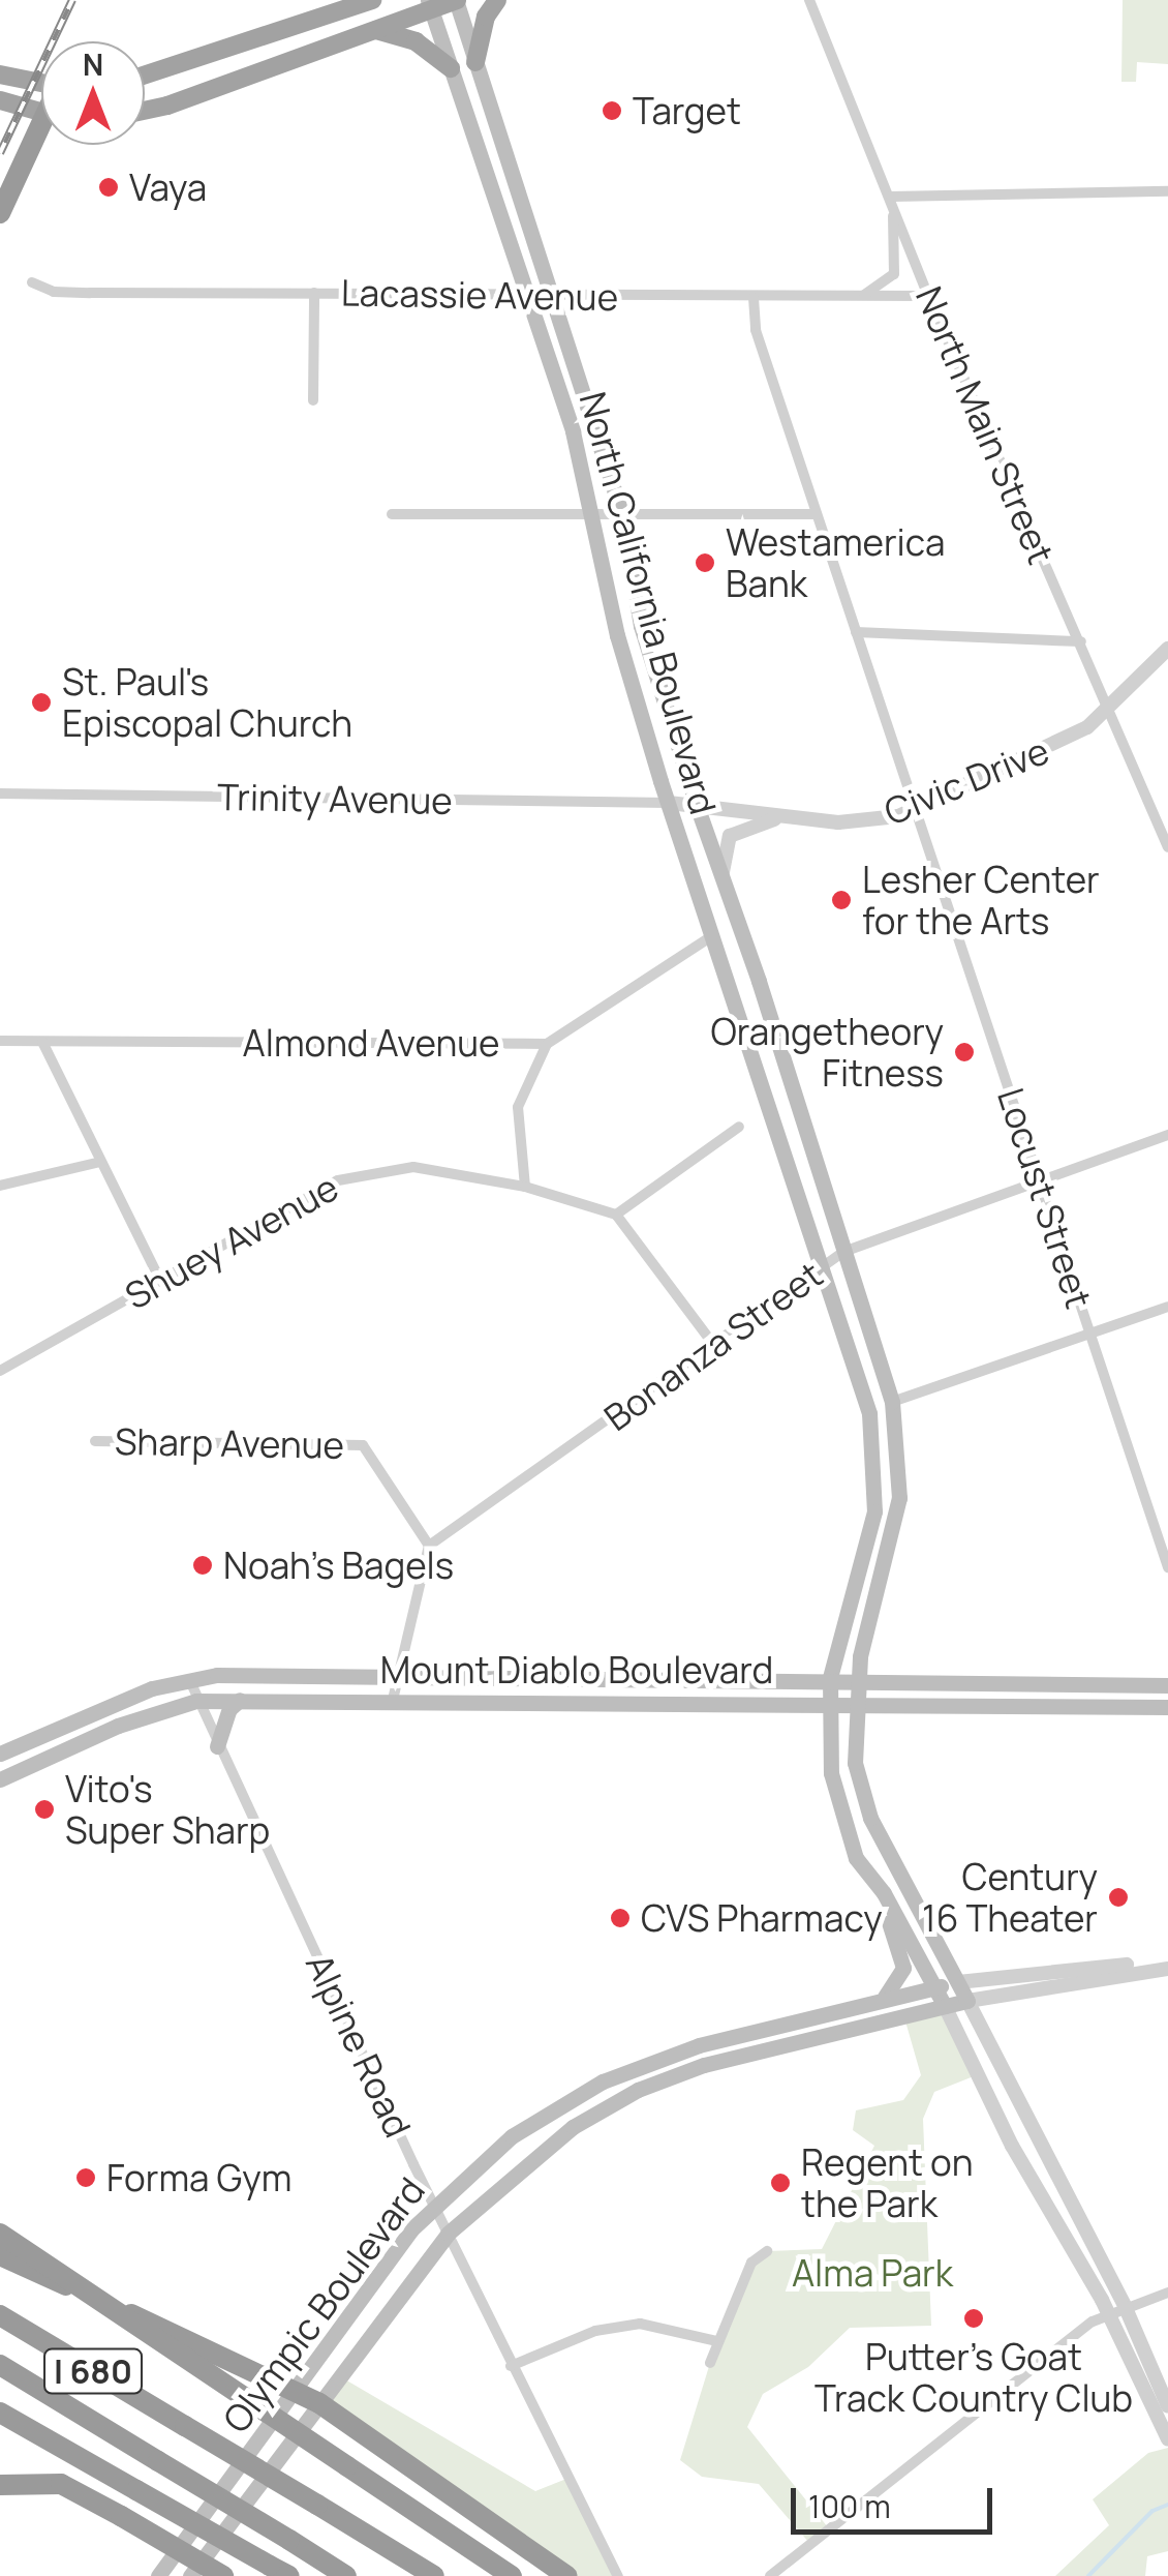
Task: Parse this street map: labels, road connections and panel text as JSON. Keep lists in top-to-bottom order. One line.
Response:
{"streets":{"highway":["I 680"],"main road":["North California Boulevard","Mount Diablo Boulevard","Olympic Boulevard"],"street":["Lacassie Avenue","North Main Street","Civic Drive","Trinity Avenue","Almond Avenue","Locust Street","Shuey Avenue","Bonanza Street","Sharp Avenue","Alpine Road"]},"crossings":[["Lacassie Avenue","North Main Street"],["Lacassie Avenue","North California Boulevard"],["Lacassie Avenue","Locust Street"],["North Main Street","Civic Drive"],["North California Boulevard","Civic Drive"],["North California Boulevard","Trinity Avenue"],["North California Boulevard","Almond Avenue"],["North California Boulevard","Bonanza Street"],["North California Boulevard","Mount Diablo Boulevard"],["North California Boulevard","Olympic Boulevard"],["Civic Drive","Trinity Avenue"],["Civic Drive","Locust Street"],["Locust Street","Bonanza Street"],["Bonanza Street","Sharp Avenue"],["Mount Diablo Boulevard","Alpine Road"],["Alpine Road","Olympic Boulevard"]],"parks":["Alma Park"],"places":["Target","Vaya","Westamerica Bank","St. Paul's Episcopal Church","Lesher Center for the Arts","Orangetheory Fitness","Noah's Bagels","Vito's Super Sharp","Century 16 Theater","CVS Pharmacy","Forma Gym","Regent on the Park","Putter's Goat Track Country Club"],"scale_bar":"100 m","north":"top"}
